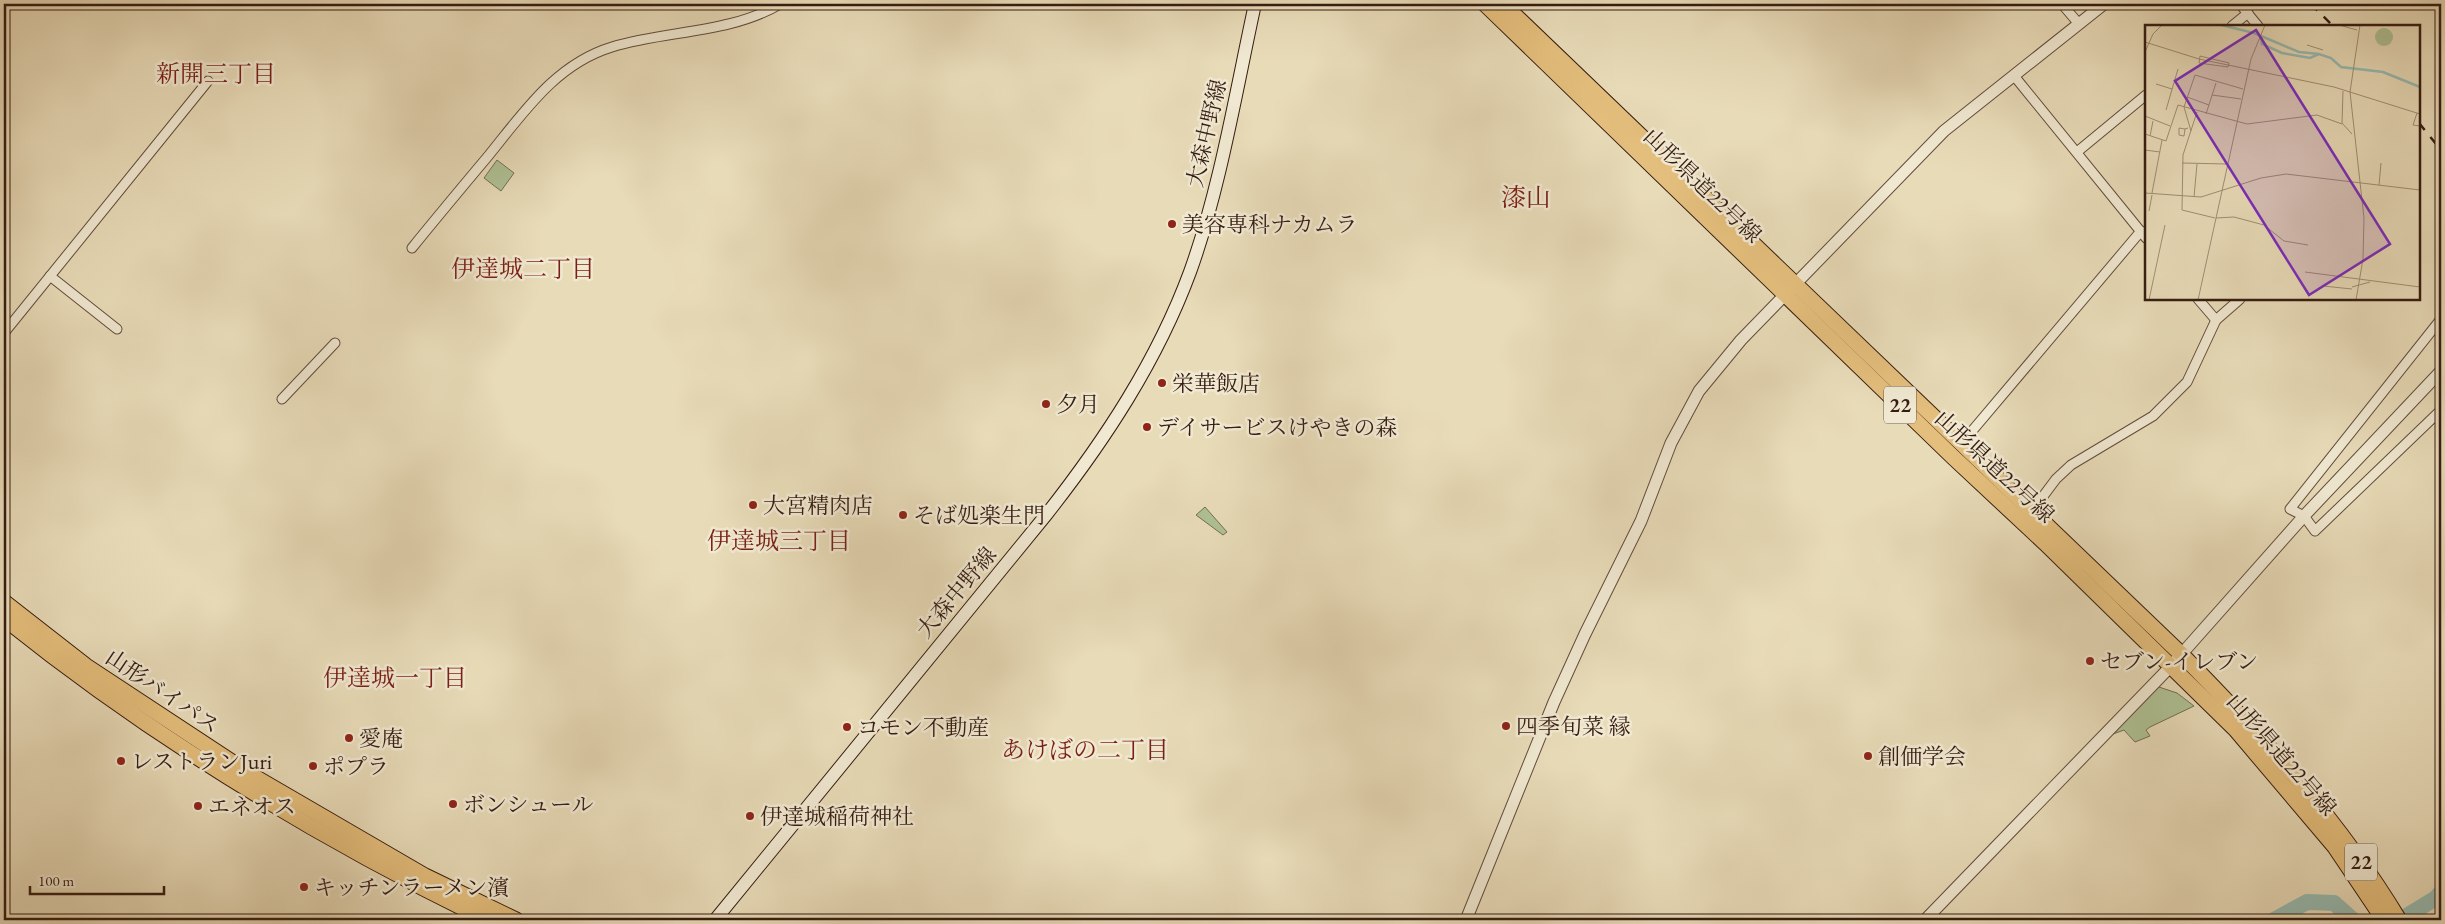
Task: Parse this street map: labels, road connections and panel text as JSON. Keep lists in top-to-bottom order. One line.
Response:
{"streets":{"main road":["大森中野線","山形県道22号線","22","山形バイパス"]},"districts":["新開三丁目","漆山","伊達城二丁目","伊達城三丁目","伊達城一丁目","あけぼの二丁目"],"places":["美容専科ナカムラ","栄華飯店","夕月","デイサービスけやきの森","大宮精肉店","そば処楽生門","セブン-イレブン","四季旬菜 縁","コモン不動産","愛庵","創価学会","レストランJuri","ポプラ","ボンシュール","エネオス","伊達城稲荷神社","キッチンラーメン濱"],"scale_bar":"100 m"}
